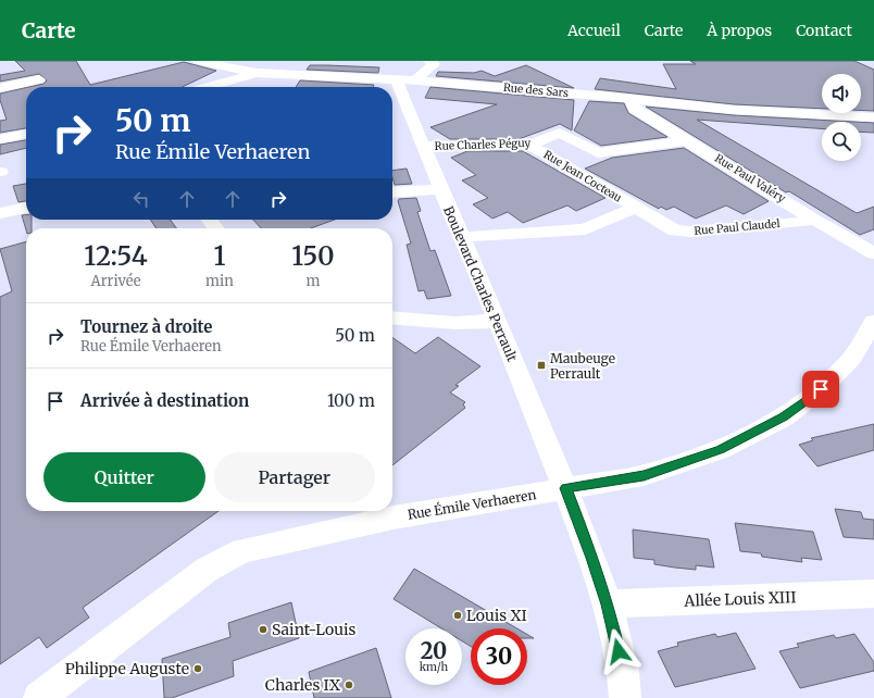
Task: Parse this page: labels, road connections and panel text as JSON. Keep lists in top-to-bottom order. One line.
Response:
{"streets":{"street":["Rue des Sars","Rue Charles Péguy","Rue Jean Cocteau","Rue Paul Valéry","Rue Paul Claudel","Boulevard Charles Perrault","Rue Émile Verhaeren","Allée Louis XIII"]},"crossings":[["Rue des Sars","Rue Paul Valéry"],["Rue des Sars","Boulevard Charles Perrault"],["Rue Charles Péguy","Rue Jean Cocteau"],["Rue Charles Péguy","Boulevard Charles Perrault"],["Rue Jean Cocteau","Rue Paul Claudel"],["Rue Paul Valéry","Rue Paul Claudel"],["Boulevard Charles Perrault","Rue Émile Verhaeren"],["Boulevard Charles Perrault","Allée Louis XIII"]],"places":{"transit":["Maubeuge Perrault"],"other":["Louis XI","Saint-Louis","Philippe Auguste","Charles IX"]},"page":{"header":"Carte","nav":["Accueil","Carte","À propos","Contact"],"turn":["50 m","Rue Émile Verhaeren"],"eta":["12:54","Arrivée","1","min","150","m"],"list":[{"name":"Tournez à droite","note":"Rue Émile Verhaeren","value":"50 m"},{"name":"Arrivée à destination","value":"100 m"}],"buttons":["Quitter","Partager"],"speed":"20 km/h","limit":"30"}}
